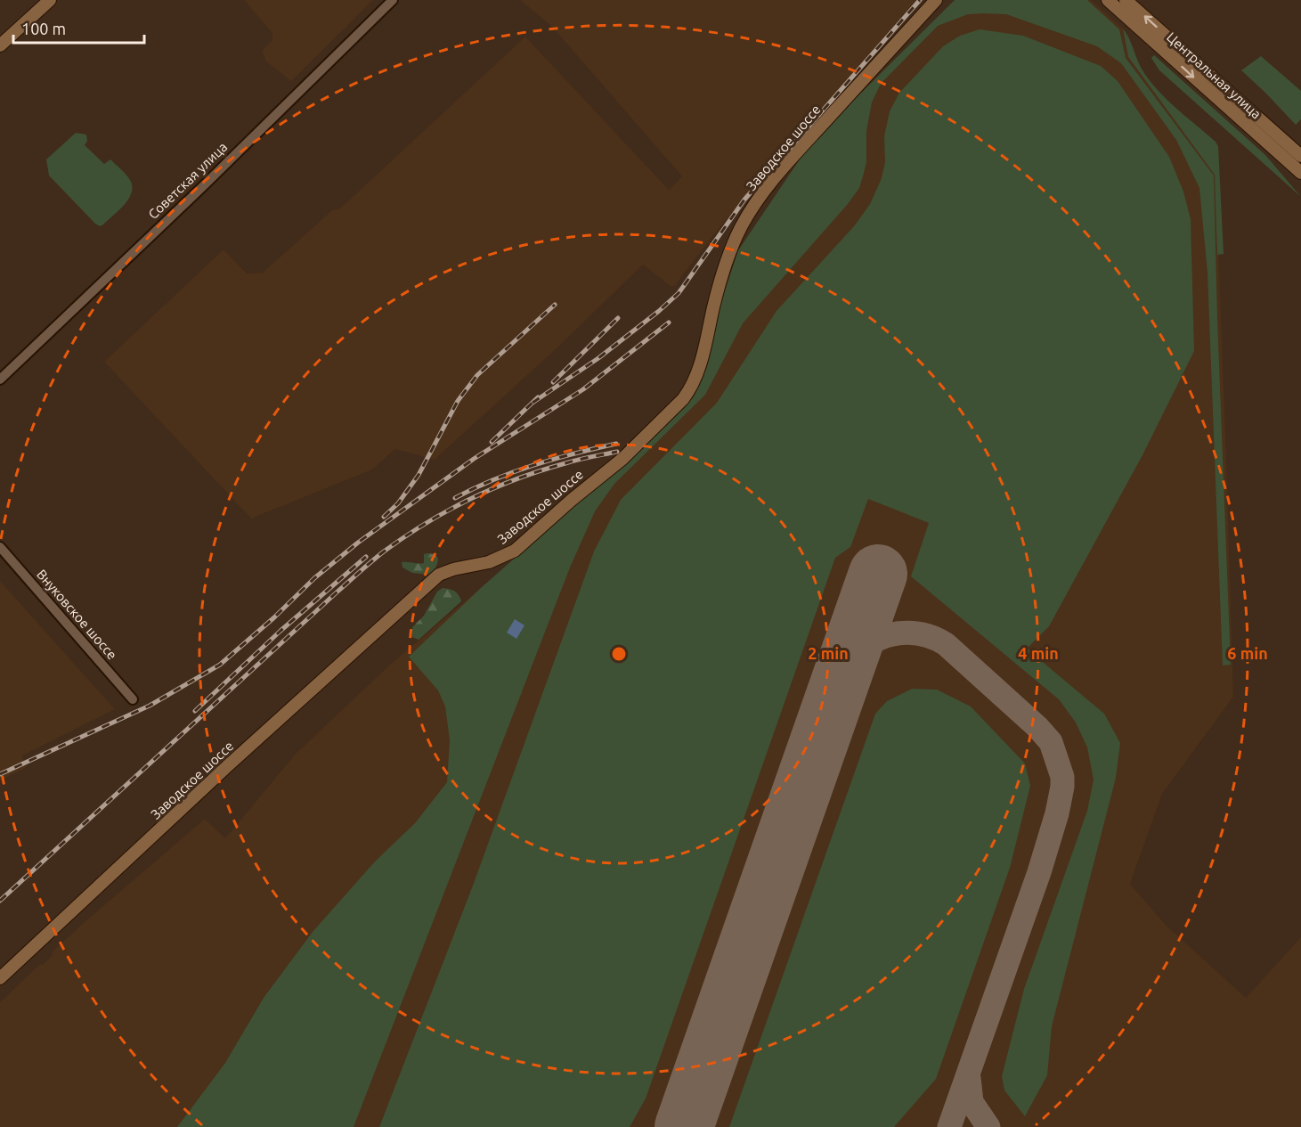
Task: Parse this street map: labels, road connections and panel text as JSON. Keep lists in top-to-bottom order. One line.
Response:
{"streets":{"street":["Центральная улица","Заводское шоссе","Советская улица","Внуковское шоссе"]},"scale_bar":"100 m","rings":["2 min","4 min","6 min"]}
